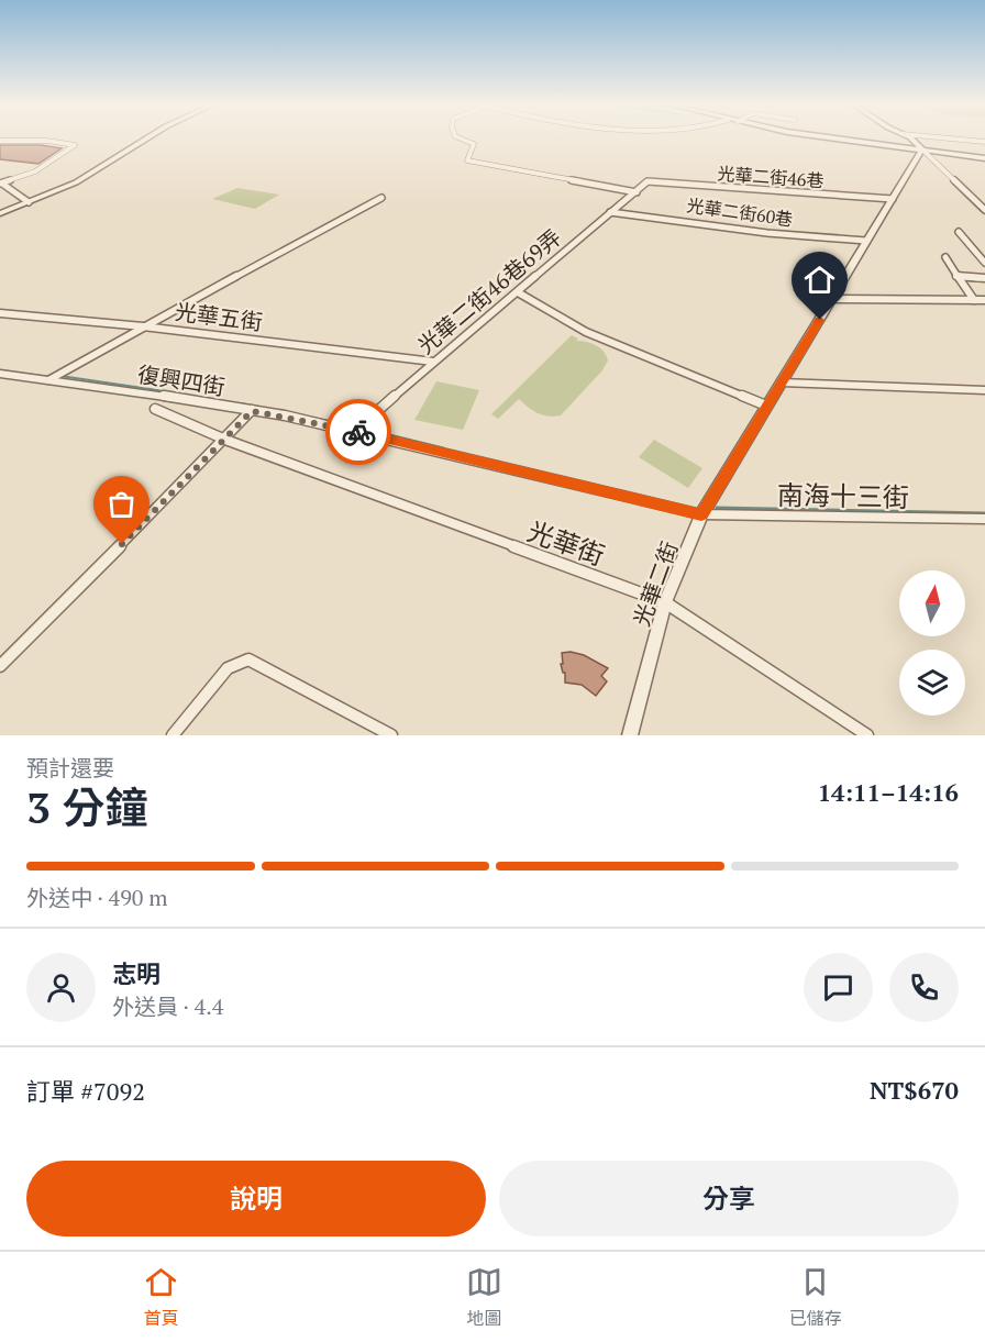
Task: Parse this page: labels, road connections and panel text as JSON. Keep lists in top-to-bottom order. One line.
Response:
{"streets":{"street":["光華二街46巷","光華二街60巷","光華二街46巷69弄","光華五街","復興四街","南海十三街","光華街","光華二街"]},"crossings":[["光華二街46巷","光華二街46巷69弄"],["光華二街46巷","光華二街"],["光華二街60巷","光華二街46巷69弄"],["光華二街60巷","光華二街"],["光華二街46巷69弄","光華五街"],["光華二街46巷69弄","復興四街"],["復興四街","南海十三街"],["復興四街","光華二街"],["南海十三街","光華二街"],["光華街","光華二街"]],"north":"top","page":{"heading":["3 分鐘","預計還要","14:11–14:16"],"panel":["志明","外送員 · 4.4","訂單 #7092","NT$670"],"bar":"外送中 · 490 m","buttons":["說明","分享"],"tabs":["首頁","地圖","已儲存"]}}
